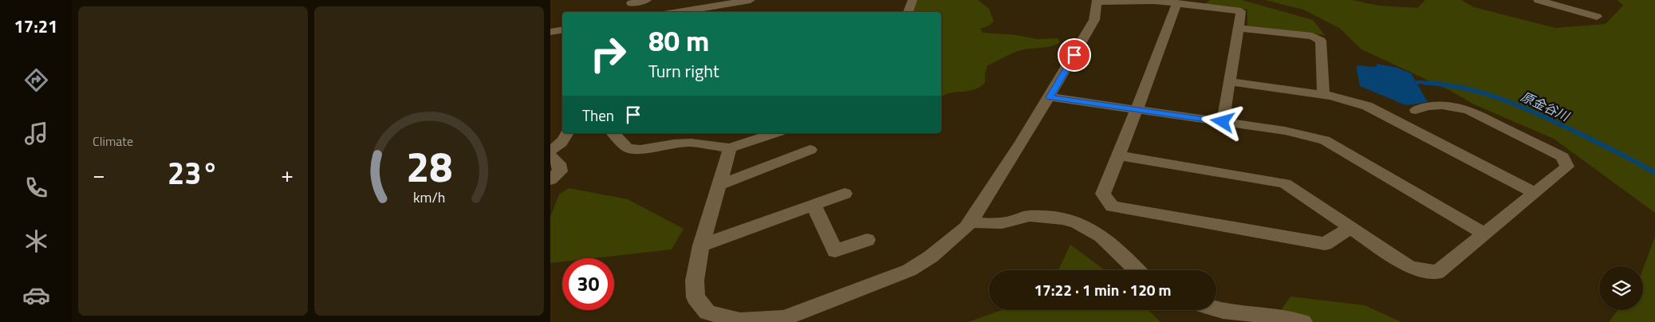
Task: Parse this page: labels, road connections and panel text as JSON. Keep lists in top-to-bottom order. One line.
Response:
{"water":["原金谷川"],"page":{"tabs":"17:21","tile":"Climate","turn":["80 m","Turn right"],"then":"Then","heat":["−","23°","+"],"limit":"30","trip":"17:22 · 1 min · 120 m","gauge":["28","km/h"]}}
